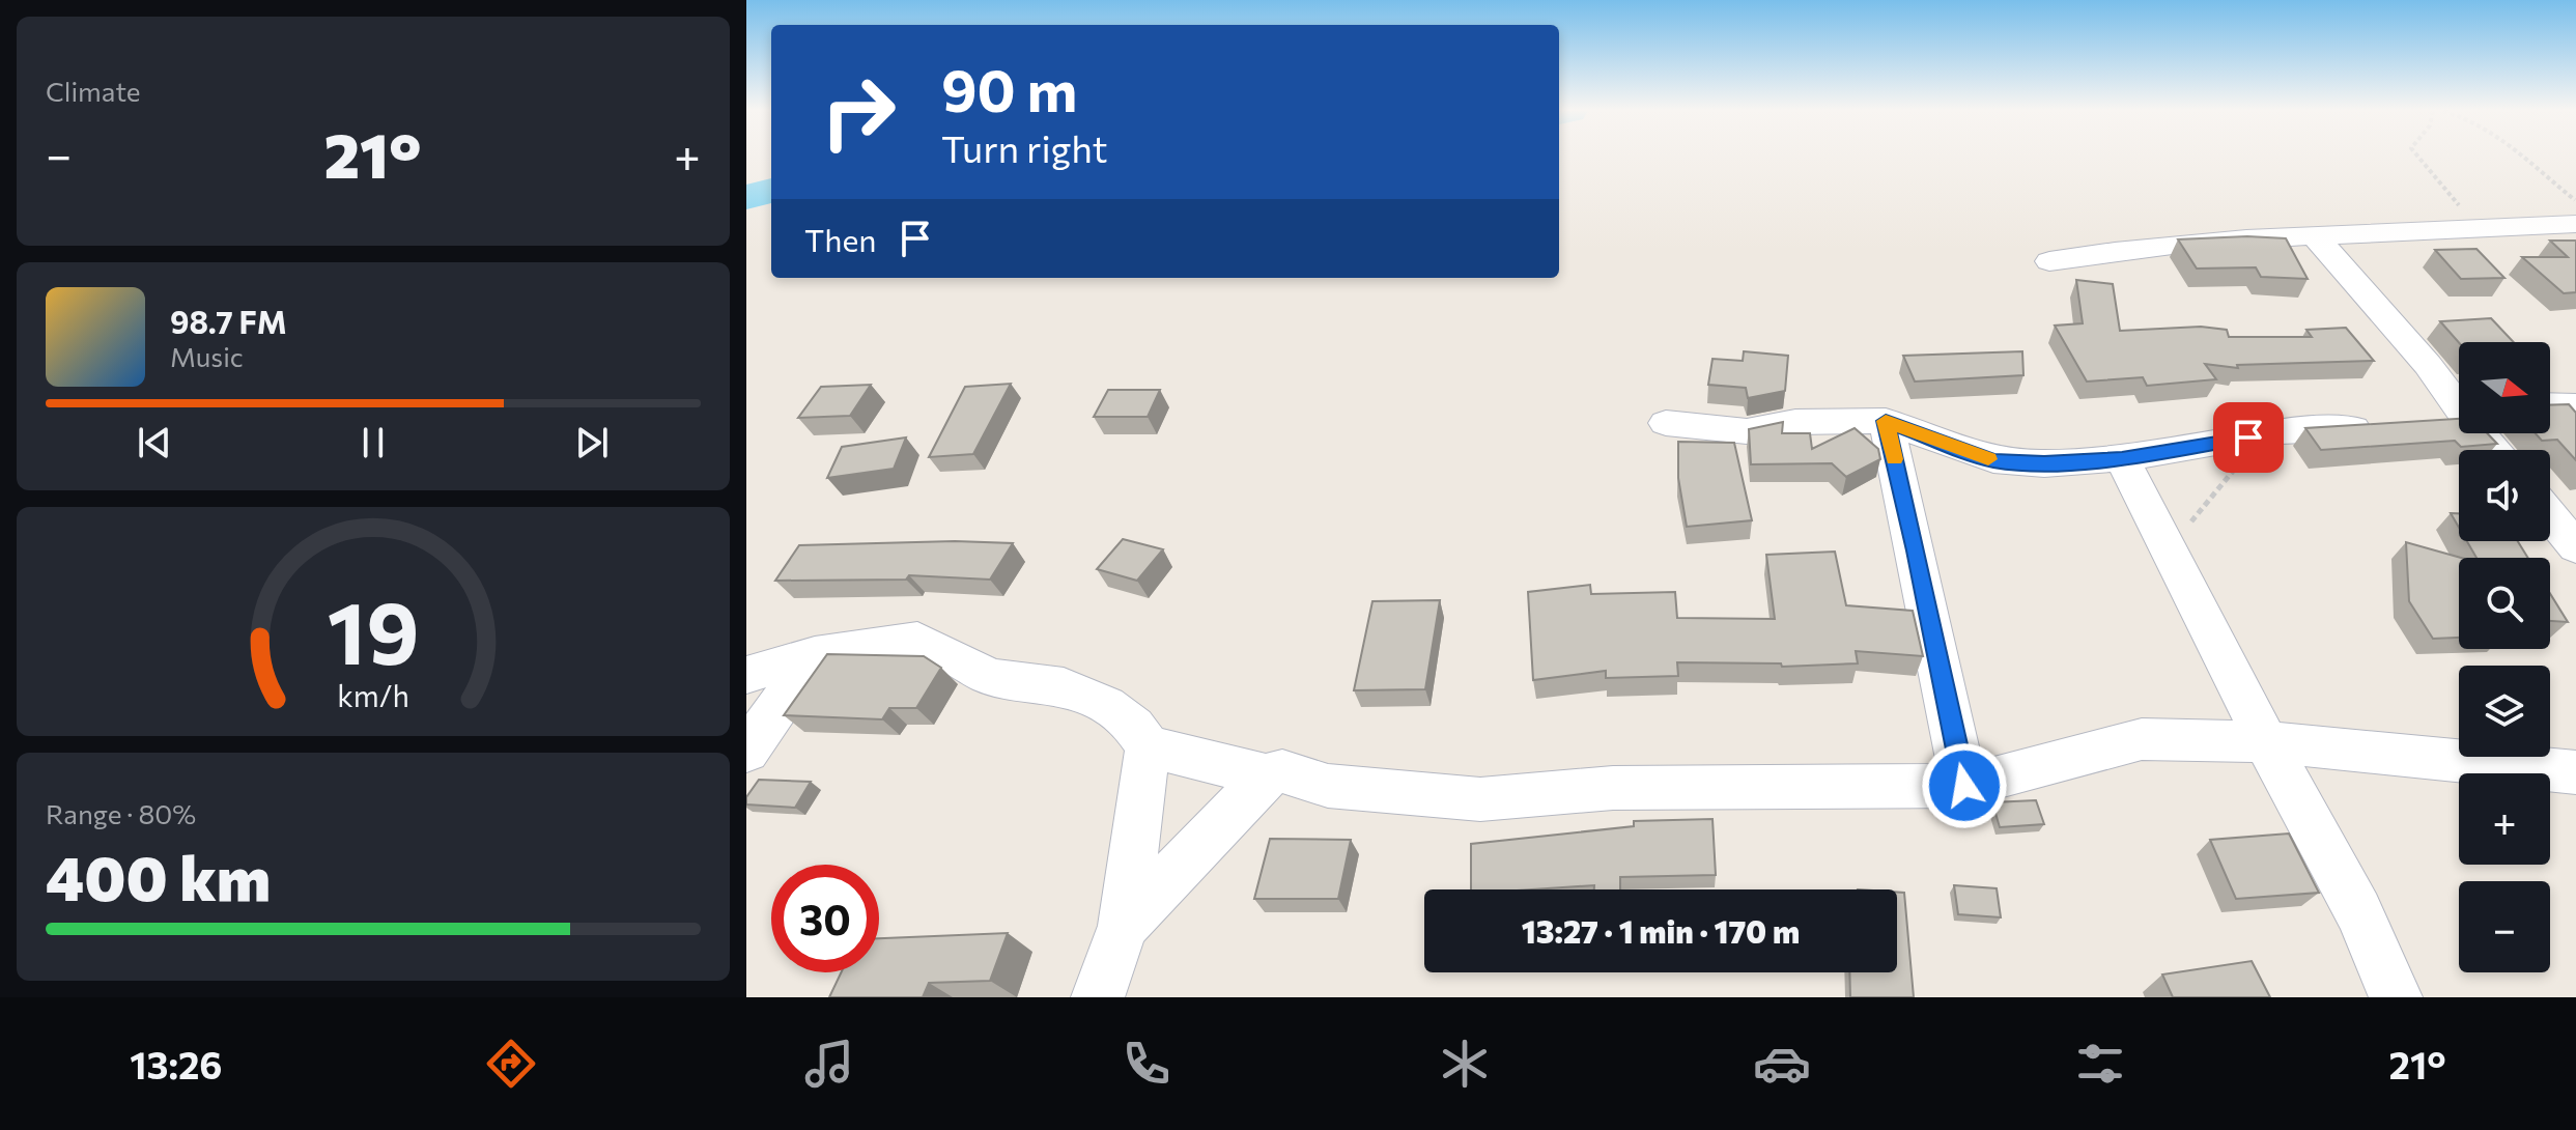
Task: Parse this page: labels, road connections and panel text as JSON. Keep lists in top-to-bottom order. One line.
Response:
{"north":"right","page":{"tile":["Climate",["Range · 80%","400 km"]],"turn":["90 m","Turn right"],"heat":["−","21°","+"],"then":"Then","song":["98.7 FM","Music"],"map_buttons":["+","−"],"limit":"30","trip":"13:27 · 1 min · 170 m","tabs":["13:26","21°"],"gauge":["19","km/h"]}}
